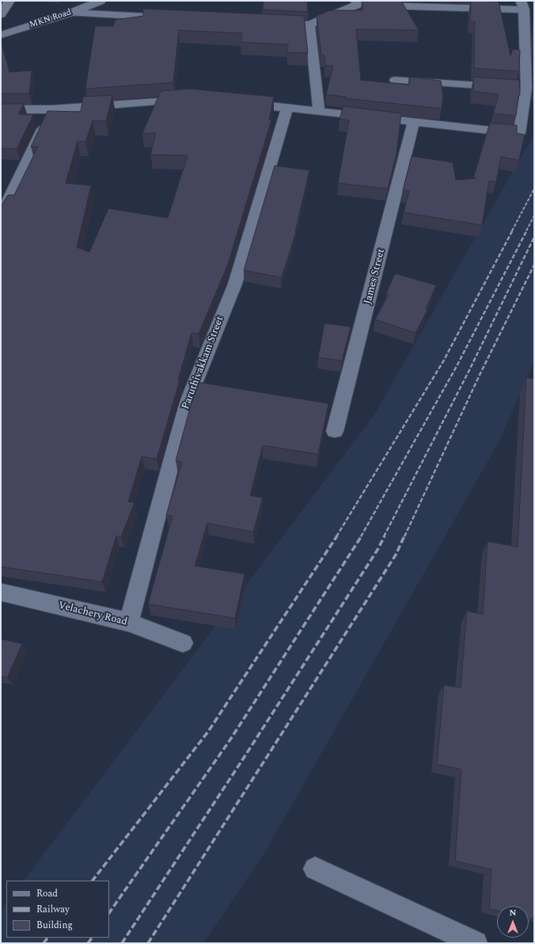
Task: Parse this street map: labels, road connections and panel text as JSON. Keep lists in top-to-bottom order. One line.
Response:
{"streets":{"street":["MKN Road","James Street","Paruthivakkam Street","Velachery Road"]},"crossings":[["Paruthivakkam Street","Velachery Road"]],"legend":["Road","Railway","Building"],"north":"top"}
